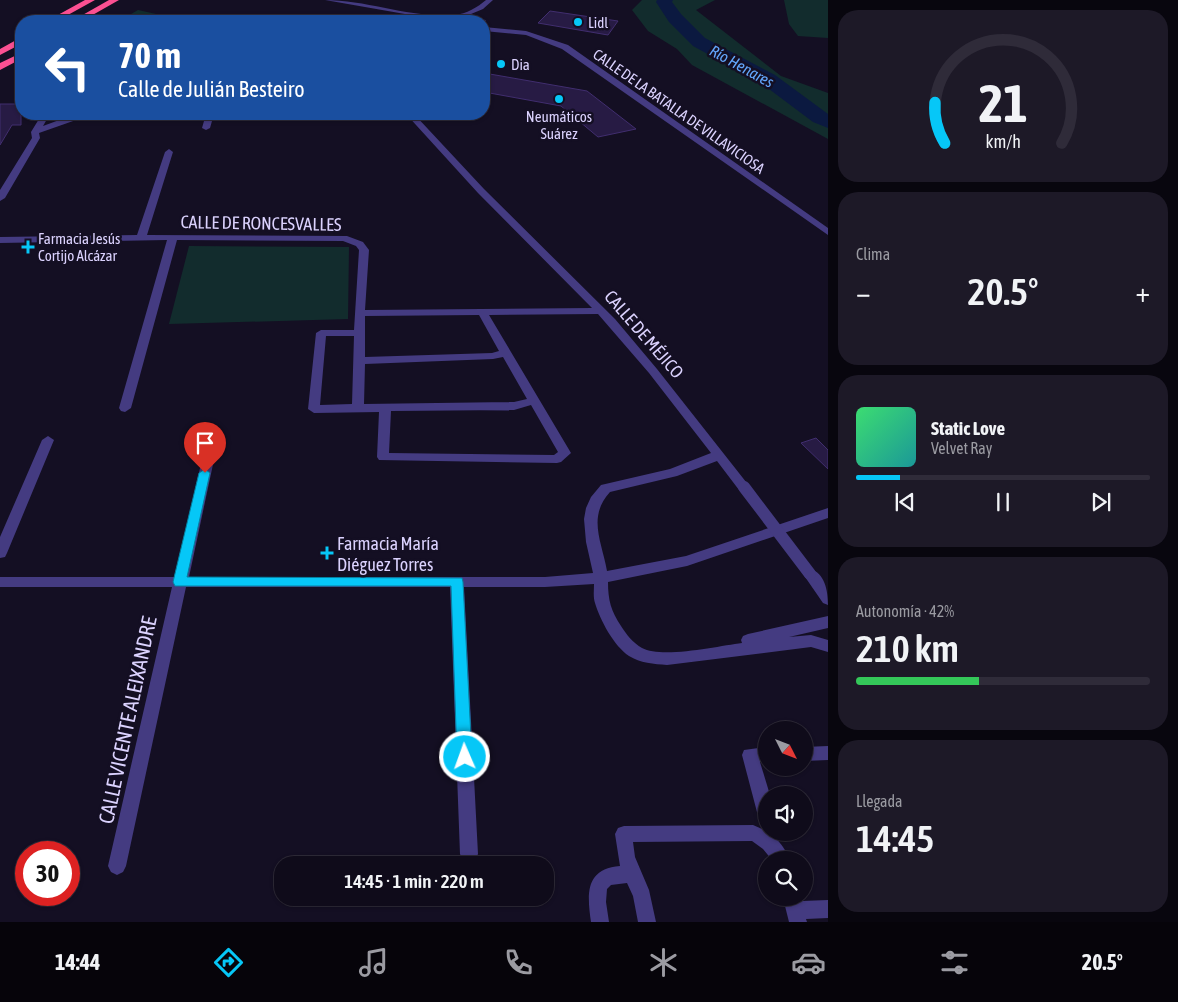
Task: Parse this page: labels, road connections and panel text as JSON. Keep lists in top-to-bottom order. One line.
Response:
{"streets":{"street":["CALLE DE LA BATALLA DE VILLAVICIOSA","CALLE DE RONCESVALLES","CALLE DE MÉJICO","CALLE VICENTE ALEIXANDRE"]},"water":["Río Henares"],"places":{"other":["Lidl","Dia","Neumáticos Suárez"],"health":["Farmacia Jesús Cortijo Alcázar","Farmacia María Diéguez Torres"]},"north":"bottom right","page":{"turn":["70 m","Calle de Julián Besteiro"],"tile":["Clima",["Autonomía · 42%","210 km"],["Llegada","14:45"]],"heat":["−","20.5°","+"],"song":["Static Love","Velvet Ray"],"limit":"30","trip":"14:45 · 1 min · 220 m","tabs":["14:44","20.5°"],"gauge":["21","km/h"]}}
